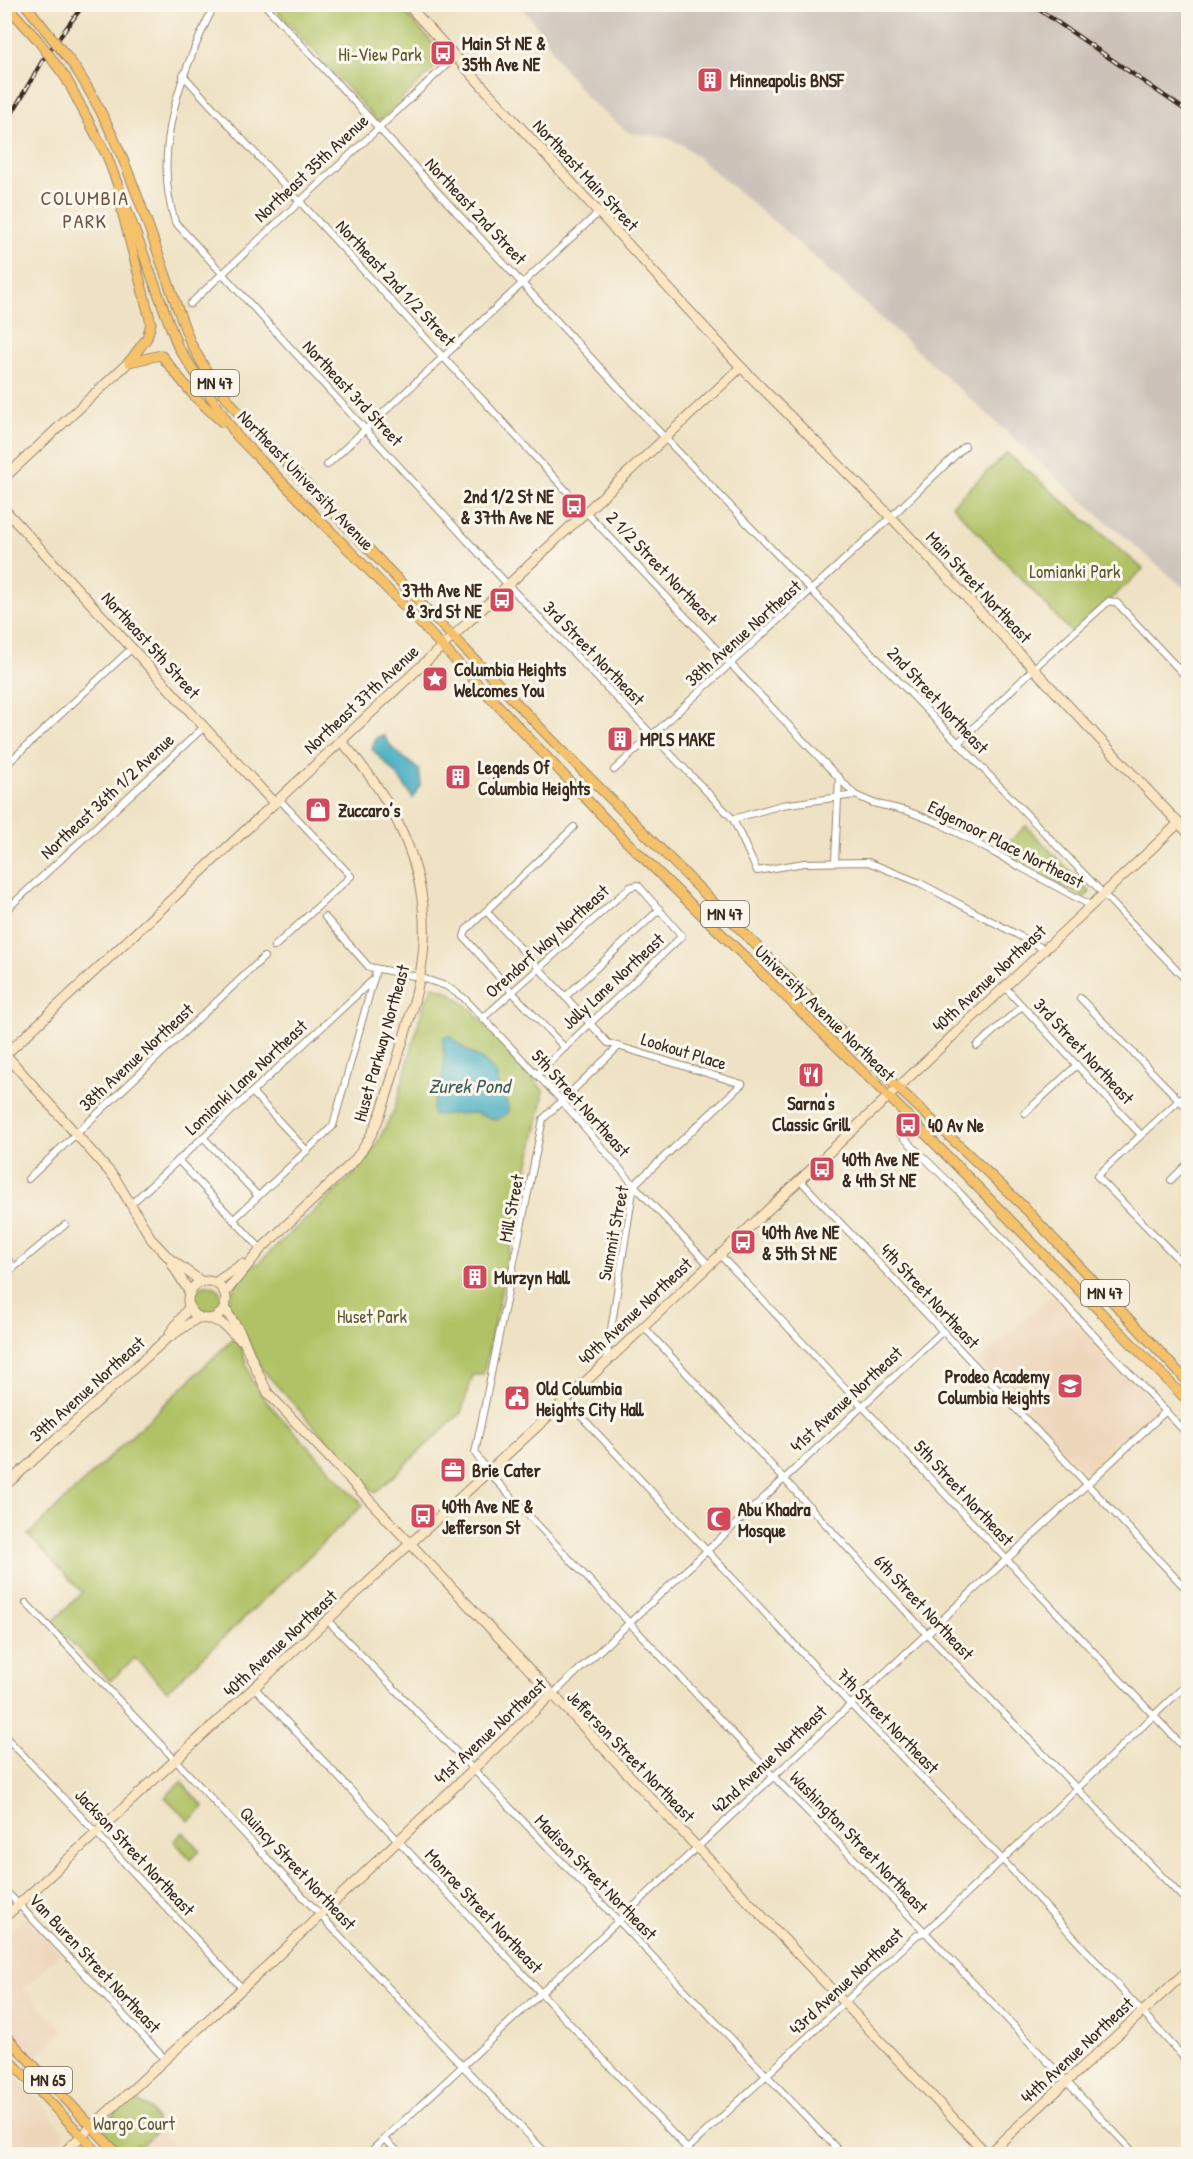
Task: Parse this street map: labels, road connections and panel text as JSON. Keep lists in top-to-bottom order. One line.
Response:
{"streets":{"main road":["MN 47","Northeast University Avenue","University Avenue Northeast","MN 65"],"street":["Northeast 35th Avenue","Northeast Main Street","Northeast 2nd Street","Northeast 2nd 1/2 Street","Northeast 3rd Street","2 1/2 Street Northeast","Main Street Northeast","38th Avenue Northeast","Northeast 5th Street","3rd Street Northeast","Northeast 37th Avenue","2nd Street Northeast","Northeast 36th 1/2 Avenue","Edgemoor Place Northeast","Orendorf Way Northeast","40th Avenue Northeast","Jolly Lane Northeast","Huset Parkway Northeast","Lookout Place","Lomianki Lane Northeast","5th Street Northeast","Mill Street","Summit Street","4th Street Northeast","39th Avenue Northeast","41st Avenue Northeast","6th Street Northeast","7th Street Northeast","Jefferson Street Northeast","42nd Avenue Northeast","Washington Street Northeast","Jackson Street Northeast","Quincy Street Northeast","Madison Street Northeast","Monroe Street Northeast","Van Buren Street Northeast","43rd Avenue Northeast","44th Avenue Northeast"]},"crossings":[["Northeast 35th Avenue","Northeast Main Street"],["Northeast 35th Avenue","Northeast 2nd Street"],["Northeast 35th Avenue","Northeast 2nd 1/2 Street"],["Northeast 35th Avenue","Northeast 3rd Street"],["Northeast Main Street","Main Street Northeast"],["Northeast Main Street","Northeast 37th Avenue"],["Northeast 2nd Street","Northeast 37th Avenue"],["Northeast 2nd Street","2nd Street Northeast"],["Northeast 2nd 1/2 Street","Northeast 3rd Street"],["Northeast 2nd 1/2 Street","2 1/2 Street Northeast"],["Northeast 2nd 1/2 Street","Northeast 37th Avenue"],["Northeast 3rd Street","3rd Street Northeast"],["Northeast 3rd Street","Northeast 37th Avenue"],["Northeast University Avenue","Northeast 37th Avenue"],["Northeast University Avenue","University Avenue Northeast"],["2 1/2 Street Northeast","38th Avenue Northeast"],["2 1/2 Street Northeast","Northeast 37th Avenue"],["2 1/2 Street Northeast","Edgemoor Place Northeast"],["Main Street Northeast","38th Avenue Northeast"],["Main Street Northeast","Northeast 37th Avenue"],["Main Street Northeast","40th Avenue Northeast"],["38th Avenue Northeast","3rd Street Northeast"],["38th Avenue Northeast","2nd Street Northeast"],["Northeast 5th Street","Northeast 37th Avenue"],["Northeast 5th Street","Northeast 36th 1/2 Avenue"],["3rd Street Northeast","Northeast 37th Avenue"],["3rd Street Northeast","Edgemoor Place Northeast"],["3rd Street Northeast","40th Avenue Northeast"],["Northeast 37th Avenue","2nd Street Northeast"],["Northeast 37th Avenue","University Avenue Northeast"],["Northeast 37th Avenue","Huset Parkway Northeast"],["2nd Street Northeast","40th Avenue Northeast"],["Edgemoor Place Northeast","40th Avenue Northeast"],["Orendorf Way Northeast","Jolly Lane Northeast"],["Orendorf Way Northeast","5th Street Northeast"],["40th Avenue Northeast","University Avenue Northeast"],["40th Avenue Northeast","5th Street Northeast"],["40th Avenue Northeast","Mill Street"],["40th Avenue Northeast","Summit Street"],["40th Avenue Northeast","4th Street Northeast"],["40th Avenue Northeast","6th Street Northeast"],["40th Avenue Northeast","7th Street Northeast"],["40th Avenue Northeast","Jefferson Street Northeast"],["40th Avenue Northeast","Washington Street Northeast"],["40th Avenue Northeast","Jackson Street Northeast"],["40th Avenue Northeast","Quincy Street Northeast"],["40th Avenue Northeast","Madison Street Northeast"],["40th Avenue Northeast","Monroe Street Northeast"],["40th Avenue Northeast","Van Buren Street Northeast"],["Jolly Lane Northeast","5th Street Northeast"],["Huset Parkway Northeast","5th Street Northeast"],["Huset Parkway Northeast","39th Avenue Northeast"],["Huset Parkway Northeast","Jefferson Street Northeast"],["Lookout Place","Mill Street"],["Lookout Place","Summit Street"],["5th Street Northeast","Mill Street"],["5th Street Northeast","Summit Street"],["5th Street Northeast","41st Avenue Northeast"],["5th Street Northeast","42nd Avenue Northeast"],["5th Street Northeast","43rd Avenue Northeast"],["Mill Street","Washington Street Northeast"],["4th Street Northeast","41st Avenue Northeast"],["4th Street Northeast","42nd Avenue Northeast"],["39th Avenue Northeast","Jefferson Street Northeast"],["41st Avenue Northeast","6th Street Northeast"],["41st Avenue Northeast","7th Street Northeast"],["41st Avenue Northeast","Jefferson Street Northeast"],["41st Avenue Northeast","Washington Street Northeast"],["41st Avenue Northeast","Jackson Street Northeast"],["41st Avenue Northeast","Quincy Street Northeast"],["41st Avenue Northeast","Madison Street Northeast"],["41st Avenue Northeast","Monroe Street Northeast"],["41st Avenue Northeast","Van Buren Street Northeast"],["41st Avenue Northeast","MN 65"],["6th Street Northeast","42nd Avenue Northeast"],["6th Street Northeast","43rd Avenue Northeast"],["7th Street Northeast","42nd Avenue Northeast"],["7th Street Northeast","43rd Avenue Northeast"],["7th Street Northeast","44th Avenue Northeast"],["Jefferson Street Northeast","42nd Avenue Northeast"],["Jefferson Street Northeast","43rd Avenue Northeast"],["Jefferson Street Northeast","44th Avenue Northeast"],["42nd Avenue Northeast","Washington Street Northeast"],["42nd Avenue Northeast","Quincy Street Northeast"],["42nd Avenue Northeast","Madison Street Northeast"],["42nd Avenue Northeast","Monroe Street Northeast"],["Washington Street Northeast","43rd Avenue Northeast"],["Washington Street Northeast","44th Avenue Northeast"],["Madison Street Northeast","43rd Avenue Northeast"],["Monroe Street Northeast","43rd Avenue Northeast"]],"districts":["COLUMBIA PARK"],"water":["Zurek Pond"],"parks":["Hi-View Park","Lomianki Park","Huset Park","Wargo Court"],"places":{"bus stop":["Main St NE & 35th Ave NE","2nd 1/2 St NE & 37th Ave NE","37th Ave NE & 3rd St NE","40 Av Ne","40th Ave NE & 4th St NE","40th Ave NE & 5th St NE","40th Ave NE & Jefferson St"],"building":["Minneapolis BNSF","MPLS MAKE","Legends Of Columbia Heights","Murzyn Hall"],"place":["Columbia Heights Welcomes You"],"shop":["Zuccaro’s"],"restaurant":["Sarna's Classic Grill"],"school or university":["Prodeo Academy Columbia Heights"],"public building":["Old Columbia Heights City Hall"],"office":["Brie Cater"],"mosque":["Abu Khadra Mosque"]}}
